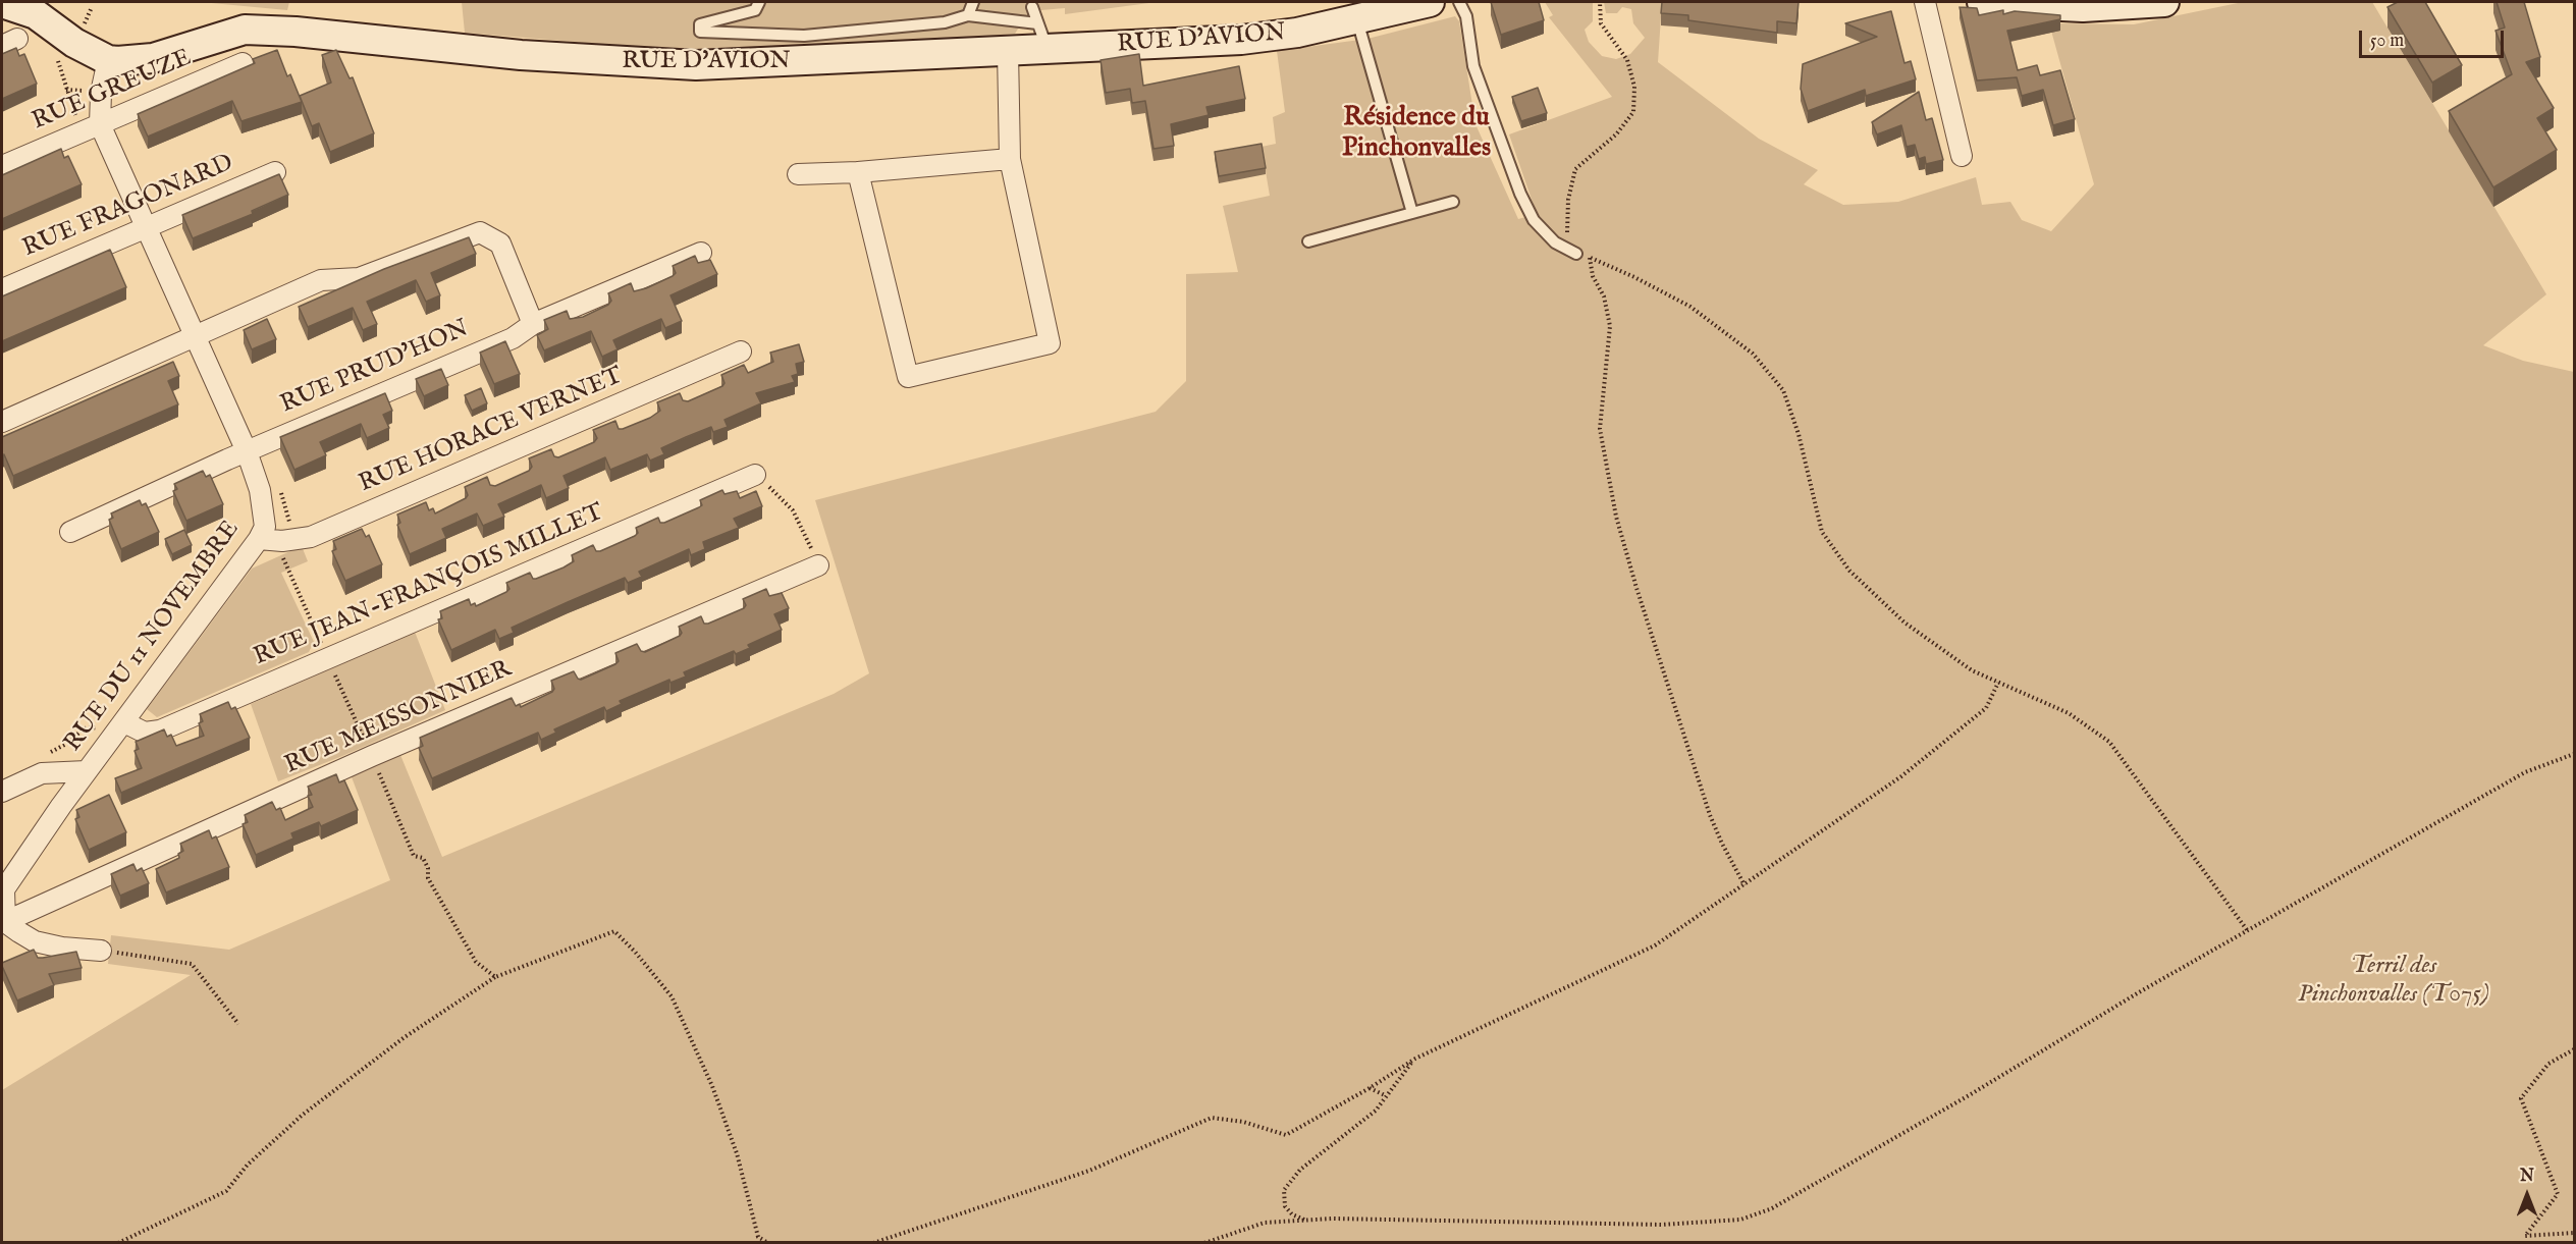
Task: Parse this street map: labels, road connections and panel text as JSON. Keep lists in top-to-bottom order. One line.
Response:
{"streets":{"street":["RUE D'AVION","RUE GREUZE","RUE FRAGONARD","RUE PRUD'HON","RUE HORACE VERNET","RUE JEAN-FRANÇOIS MILLET","RUE DU 11 NOVEMBRE","RUE MEISSONNIER"]},"crossings":[["RUE D'AVION","RUE DU 11 NOVEMBRE"],["RUE GREUZE","RUE DU 11 NOVEMBRE"],["RUE FRAGONARD","RUE DU 11 NOVEMBRE"],["RUE PRUD'HON","RUE DU 11 NOVEMBRE"],["RUE HORACE VERNET","RUE DU 11 NOVEMBRE"],["RUE JEAN-FRANÇOIS MILLET","RUE DU 11 NOVEMBRE"],["RUE DU 11 NOVEMBRE","RUE MEISSONNIER"]],"districts":["Résidence du Pinchonvalles"],"parks":["Terril des Pinchonvalles (T075)"],"scale_bar":"50 m","north":"top"}
